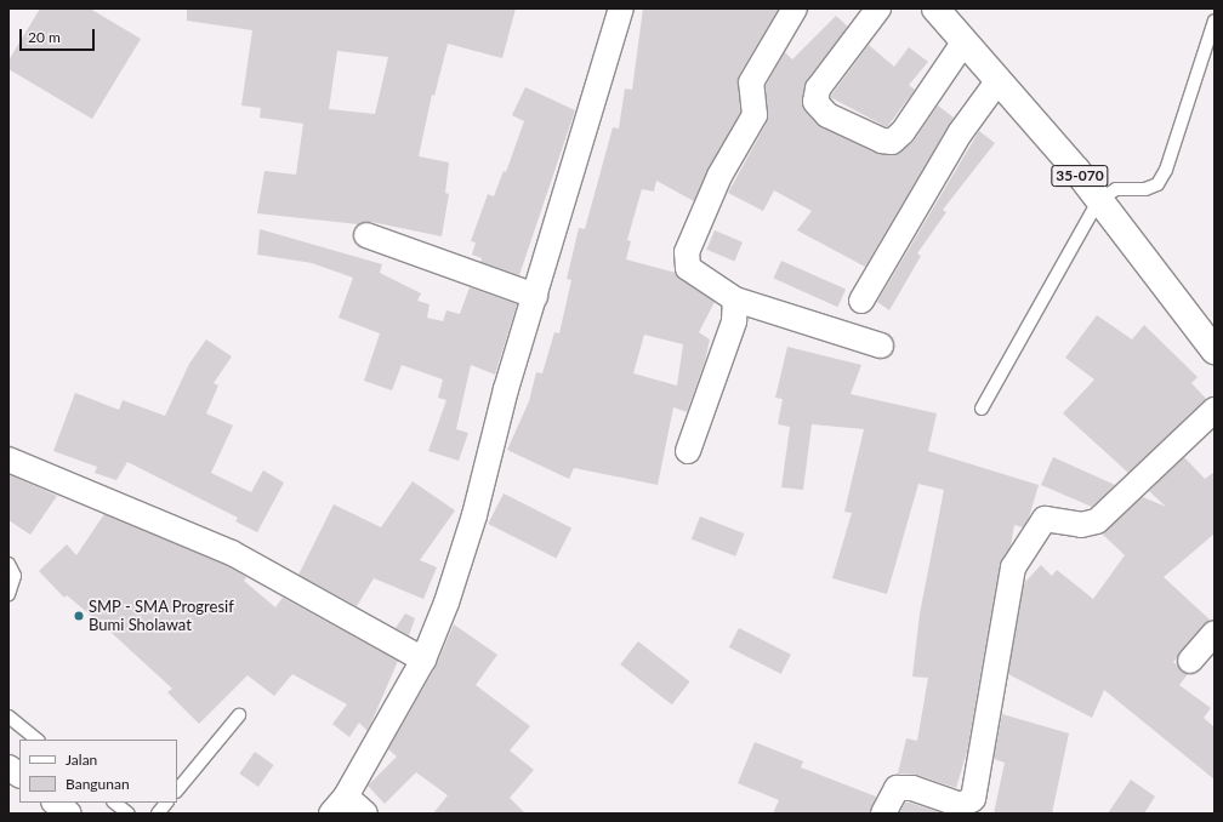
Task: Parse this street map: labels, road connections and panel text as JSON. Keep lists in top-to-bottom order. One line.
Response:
{"streets":{"main road":["35-070"]},"places":["SMP - SMA Progresif Bumi Sholawat"],"legend":["Jalan","Bangunan"],"scale_bar":"20 m"}
